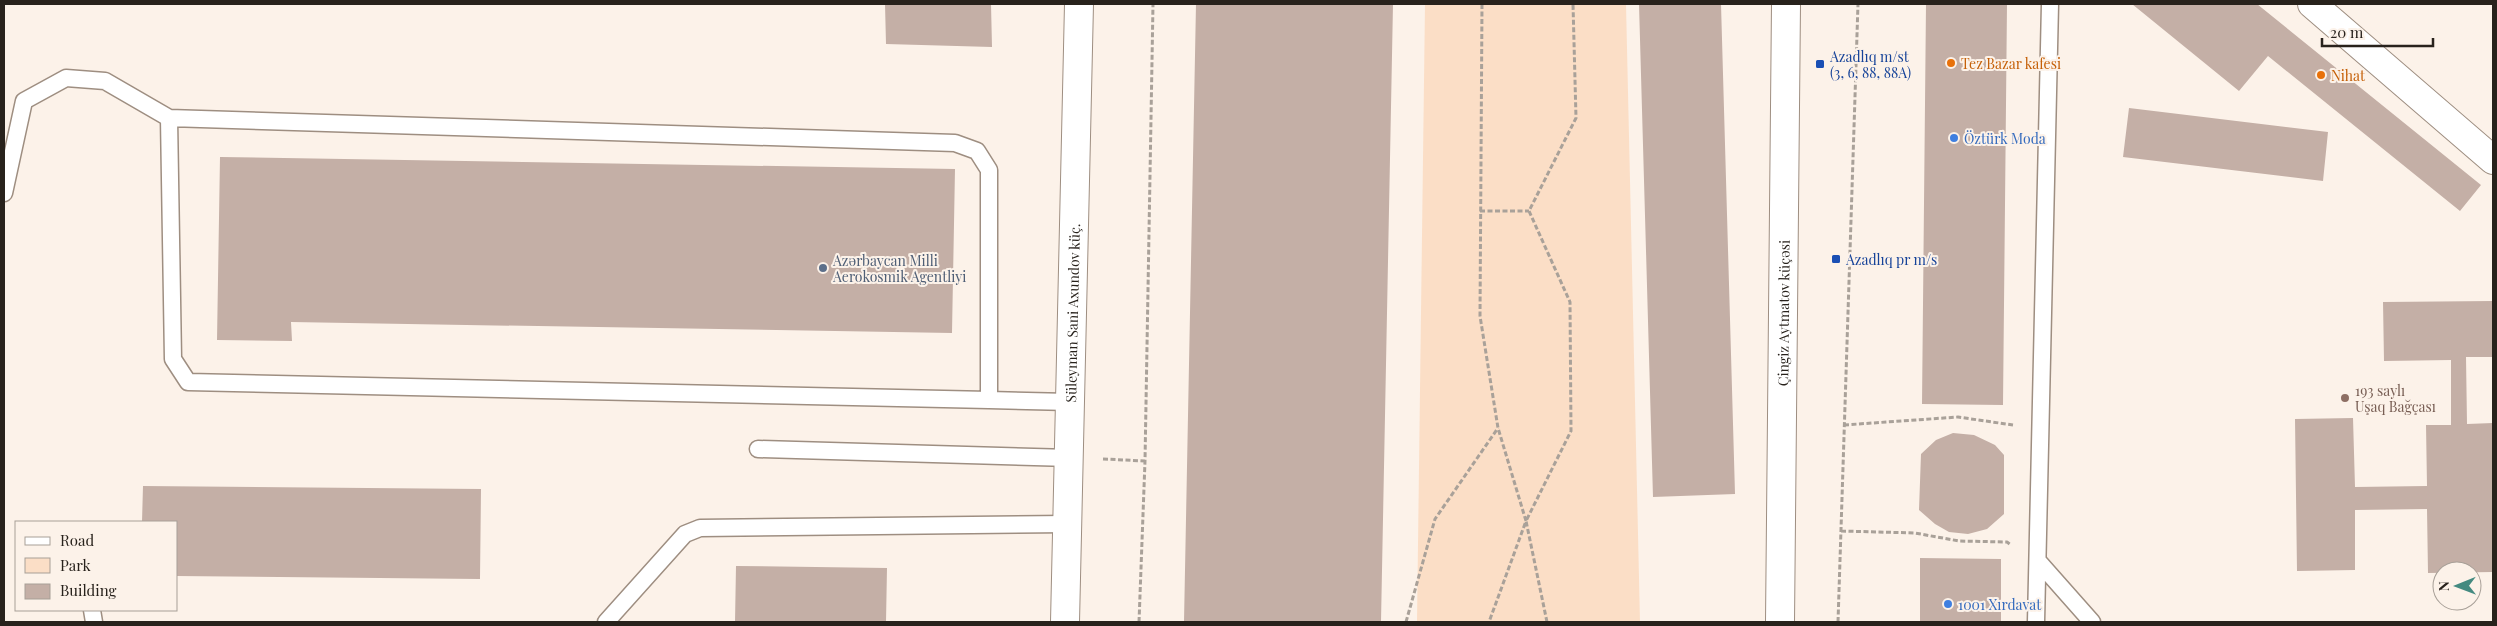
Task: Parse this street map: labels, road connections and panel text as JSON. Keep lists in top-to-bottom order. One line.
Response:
{"streets":{"main road":["Süleyman Sani Axundov küç.","Çingiz Aytmatov küçəsi"]},"places":{"other":["Tez Bazar kafesi","Nihat","Öztürk Moda","Azərbaycan Milli Aerokosmik Agentliyi","193 saylı Uşaq Bağçası","1001 Xırdavat"],"transit":["Azadlıq m/st (3, 6, 88, 88A)","Azadlıq pr m/s"]},"legend":["Road","Park","Building"],"scale_bar":"20 m","north":"left"}
